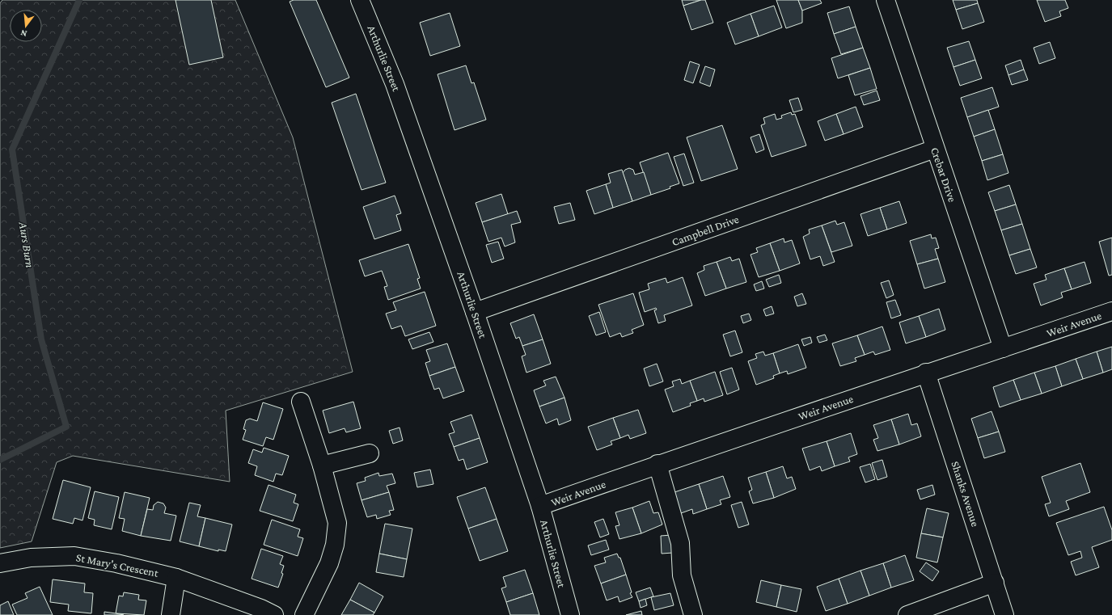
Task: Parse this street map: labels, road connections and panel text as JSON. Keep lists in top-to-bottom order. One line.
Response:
{"streets":{"street":["Arthurlie Street","Crebar Drive","Campbell Drive","Weir Avenue","Shanks Avenue","St Mary's Crescent"]},"crossings":[["Arthurlie Street","Campbell Drive"],["Arthurlie Street","Weir Avenue"],["Crebar Drive","Campbell Drive"],["Crebar Drive","Weir Avenue"],["Weir Avenue","Shanks Avenue"]],"water":["Aurs Burn"],"north":"bottom"}
